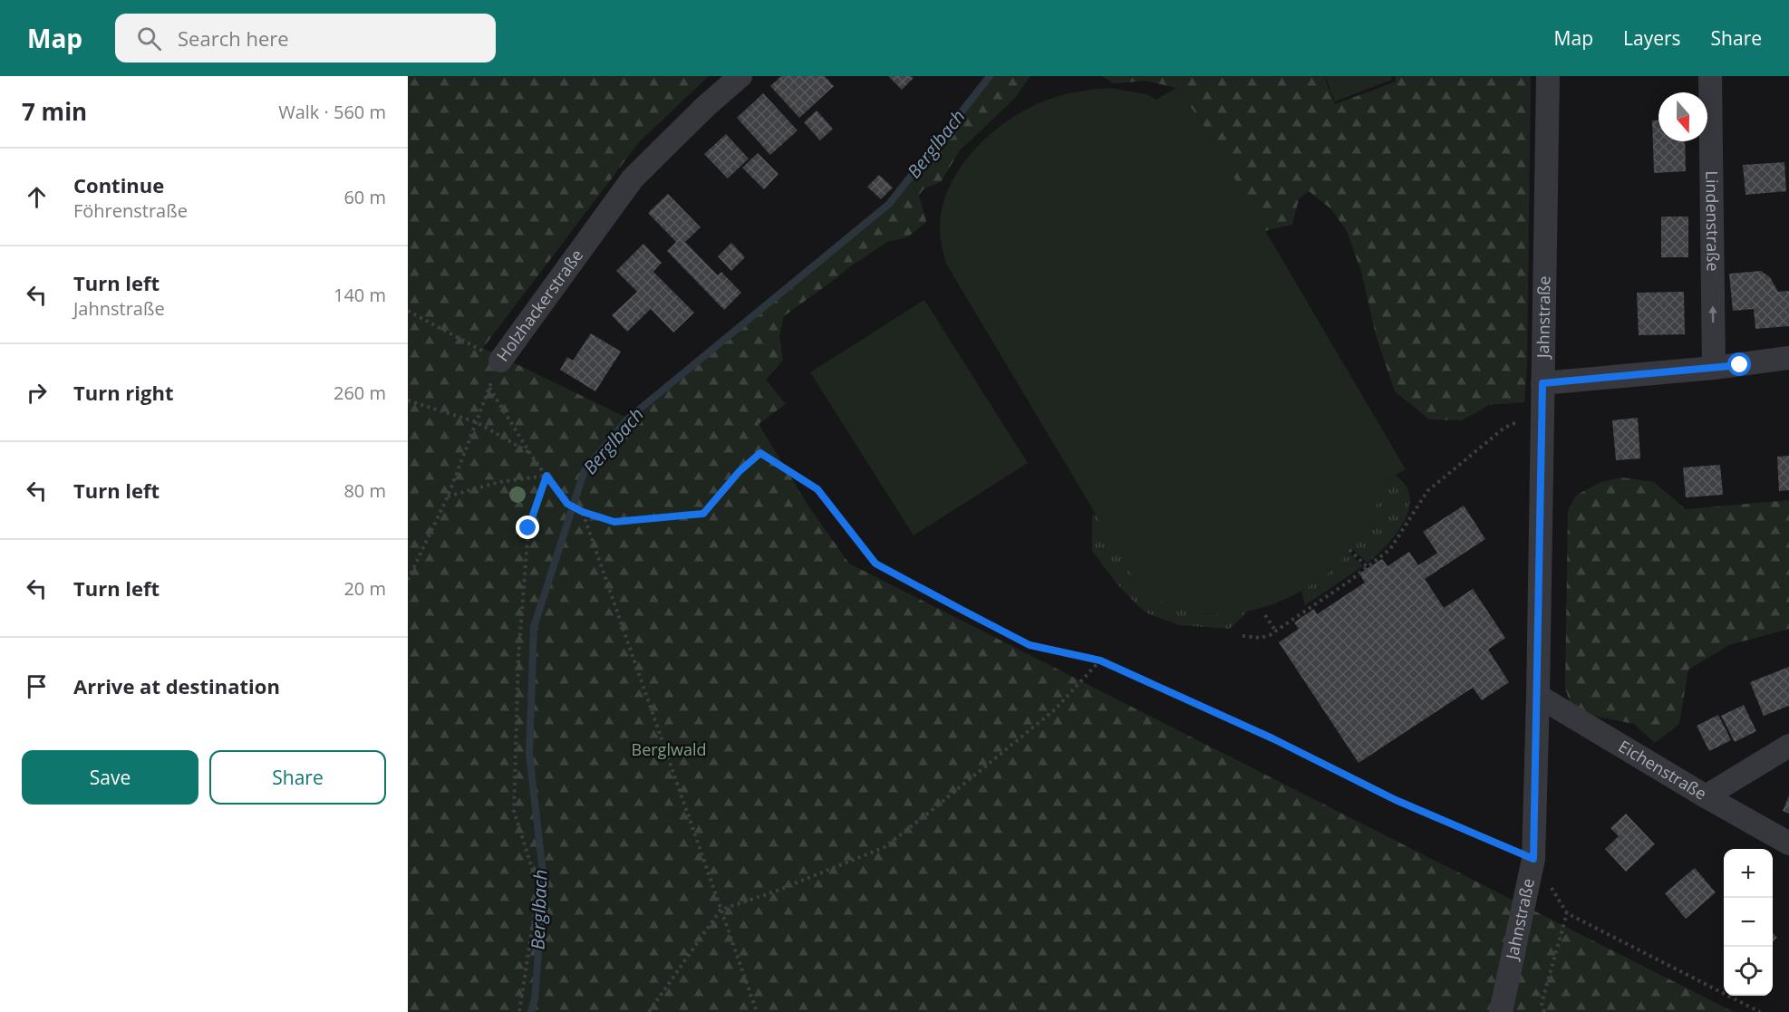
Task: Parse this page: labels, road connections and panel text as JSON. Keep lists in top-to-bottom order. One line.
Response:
{"streets":{"street":["Lindenstraße","Holzhackerstraße","Jahnstraße","Eichenstraße"]},"crossings":[["Jahnstraße","Eichenstraße"]],"one_way":["Lindenstraße"],"water":["Berglbach"],"parks":["Berglwald"],"north":"bottom","page":{"header":"Map","search":"Search here","nav":["Map","Layers","Share"],"heading":["7 min","Walk · 560 m"],"list":[["Continue","Föhrenstraße","60 m"],["Turn left","Jahnstraße","140 m"],["Turn right","260 m"],["Turn left","80 m"],["Turn left","20 m"],"Arrive at destination"],"buttons":["Save","Share"],"map_buttons":["+","−"]}}
